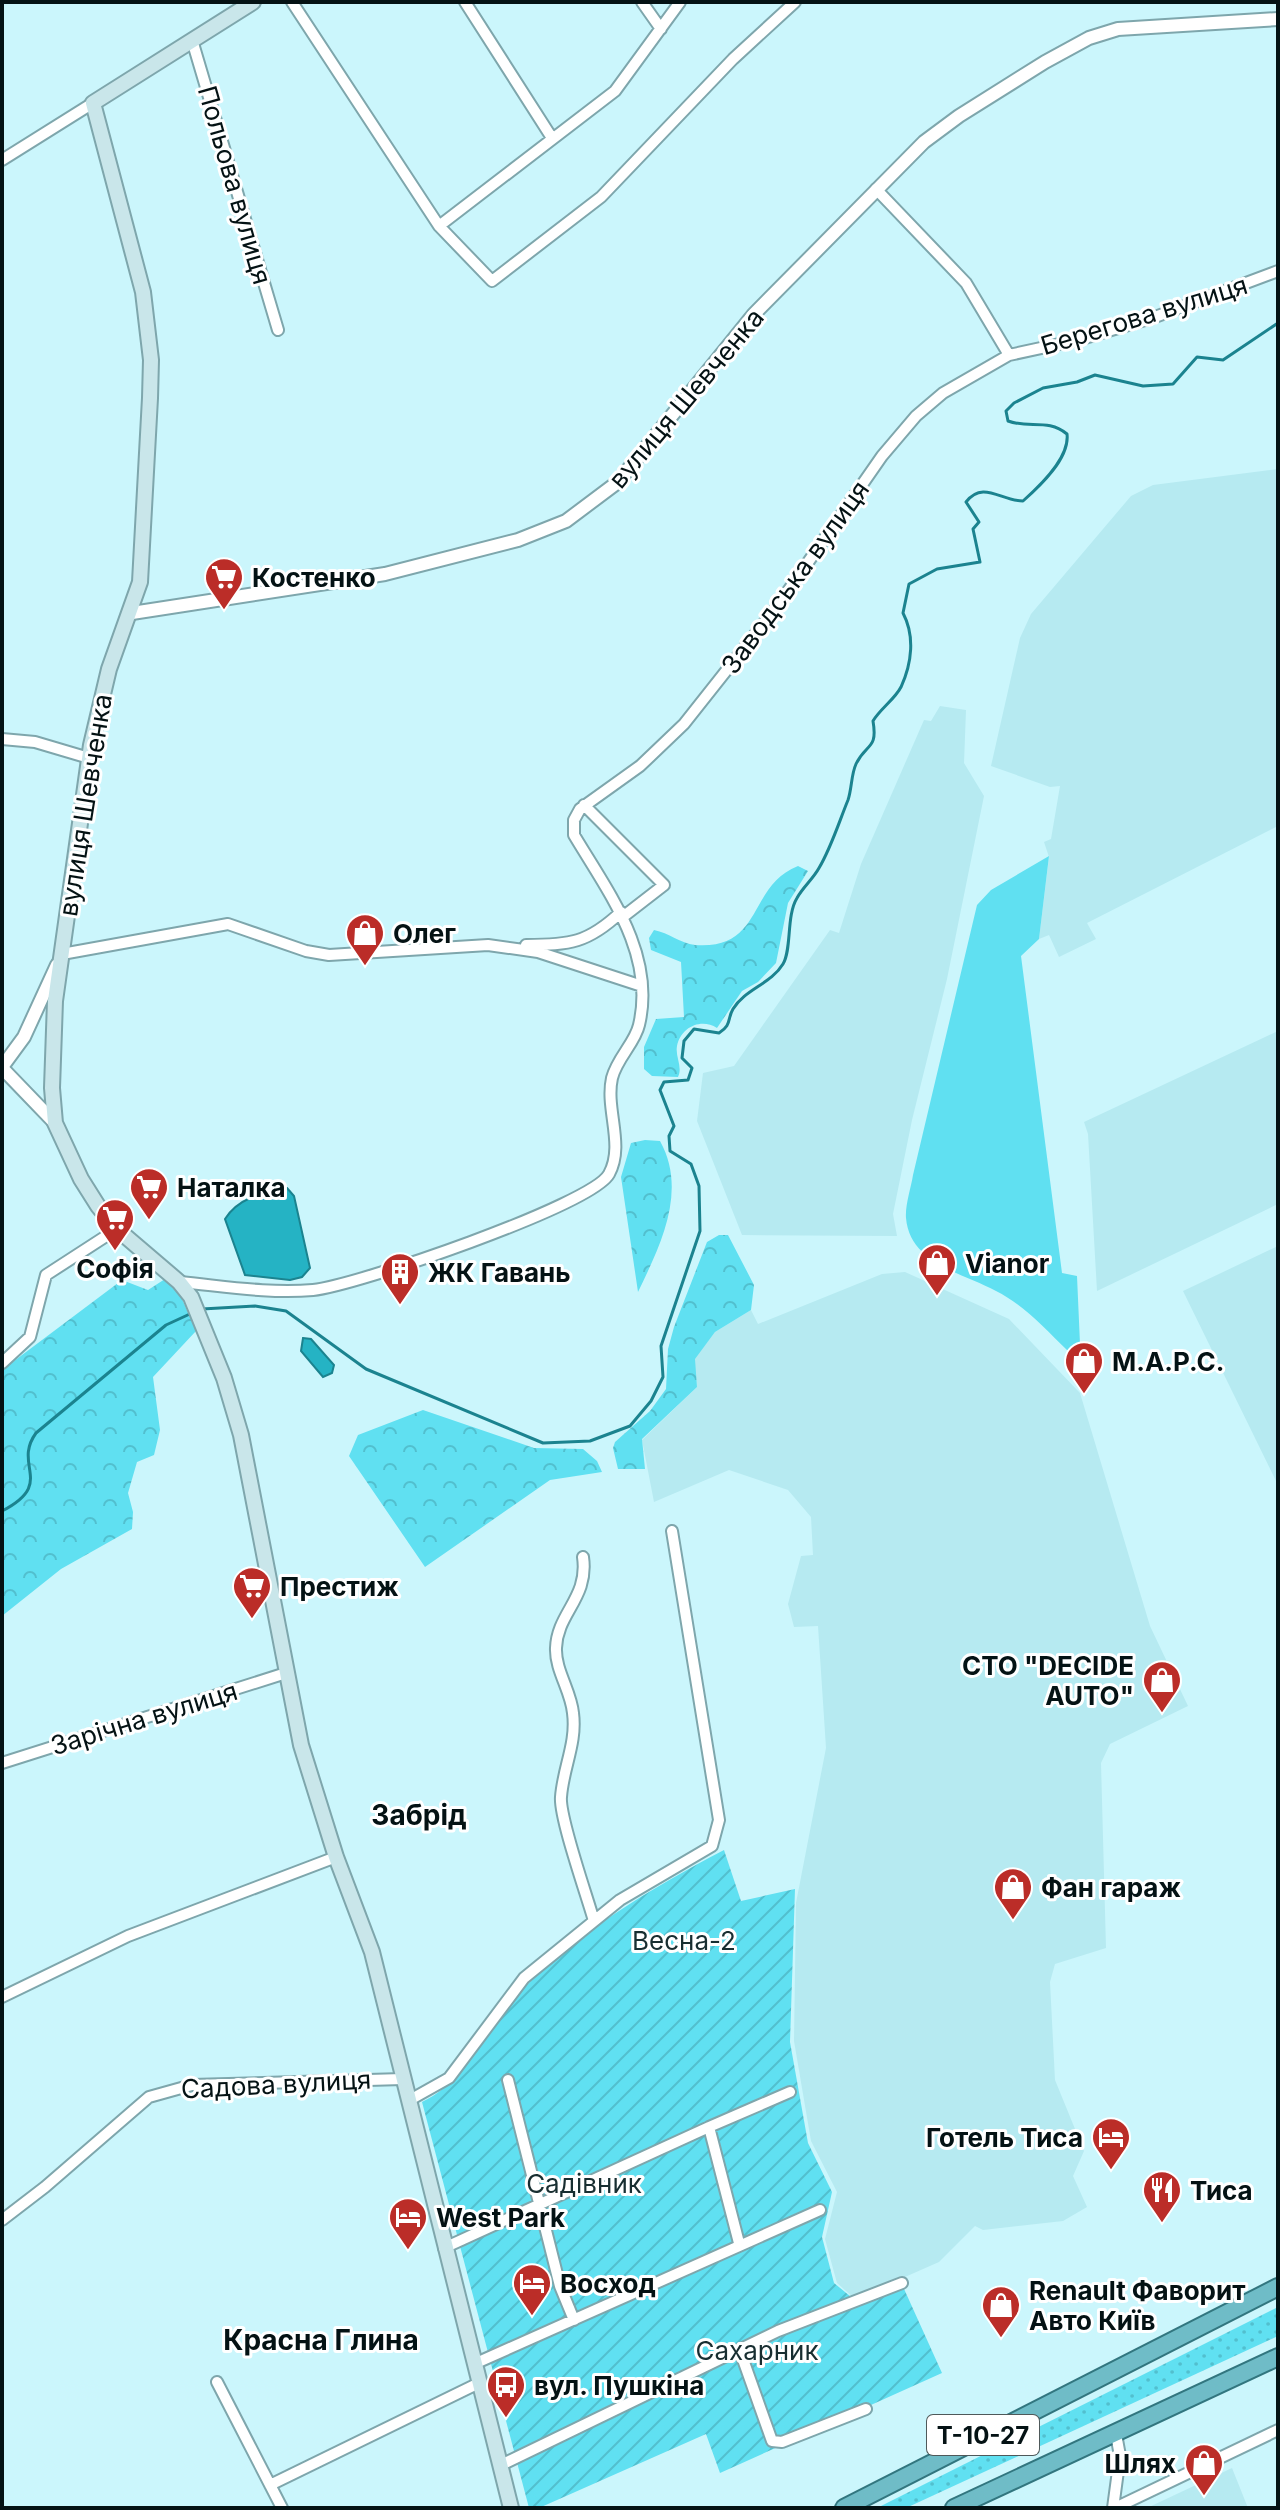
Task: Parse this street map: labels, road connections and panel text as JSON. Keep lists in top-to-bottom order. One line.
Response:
{"streets":{"highway":["Т-10-27"],"main road":["вулиця Шевченка"],"street":["Польова вулиця","Берегова вулиця","Заводська вулиця","Зарічна вулиця","Садова вулиця"]},"crossings":[["Берегова вулиця","Заводська вулиця"],["вулиця Шевченка","Зарічна вулиця"],["вулиця Шевченка","Садова вулиця"]],"districts":["Забрід","Красна Глина"],"parks":["Весна-2","Садівник","Сахарник"],"places":{"supermarket":["Костенко","Наталка","Софія","Престиж"],"shop":["Олег","Vianor","М.А.Р.С.","СТО \"DECIDE AUTO\"","Фан гараж","Renault Фаворит Авто Київ","Шлях"],"building":["ЖК Гавань"],"hotel":["Готель Тиса","West Park","Восход"],"restaurant":["Тиса"],"bus stop":["вул. Пушкіна"]}}
